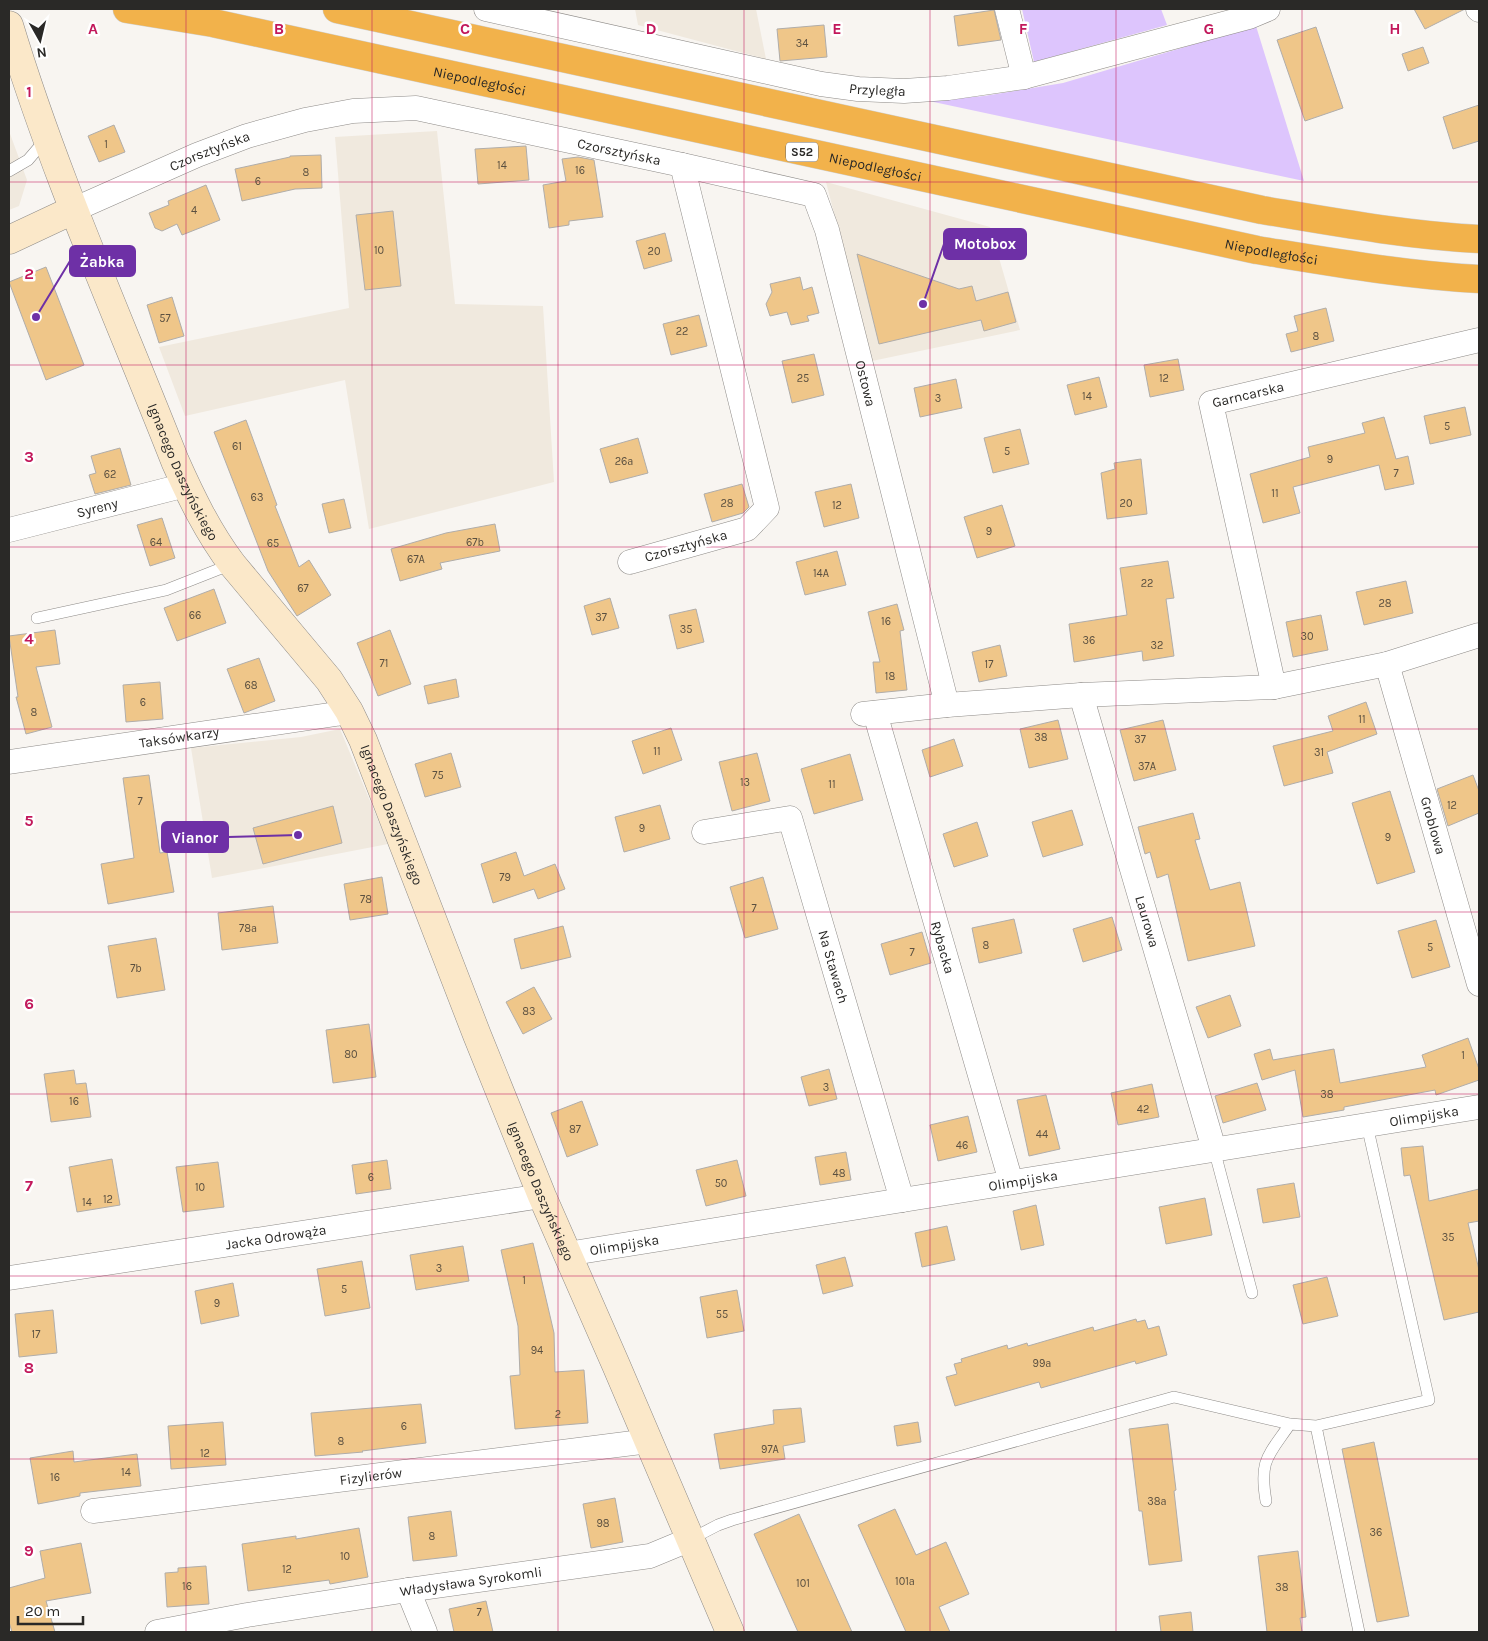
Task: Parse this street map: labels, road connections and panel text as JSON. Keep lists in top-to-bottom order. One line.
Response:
{"streets":{"highway":["Niepodległości","S52"],"street":["Przyległa","Czorsztyńska","Ostowa","Garncarska","Ignacego Daszyńskiego","Syreny","Taksówkarzy","Groblowa","Laurowa","Rybacka","Na Stawach","Olimpijska","Jacka Odrowąża","Fizylierów","Władysława Syrokomli"]},"crossings":[["Czorsztyńska","Ostowa"],["Czorsztyńska","Ignacego Daszyńskiego"],["Ostowa","Rybacka"],["Ignacego Daszyńskiego","Syreny"],["Ignacego Daszyńskiego","Taksówkarzy"],["Ignacego Daszyńskiego","Olimpijska"],["Ignacego Daszyńskiego","Jacka Odrowąża"],["Ignacego Daszyńskiego","Fizylierów"],["Ignacego Daszyńskiego","Władysława Syrokomli"],["Laurowa","Olimpijska"],["Rybacka","Olimpijska"],["Na Stawach","Olimpijska"]],"places":["Motobox","Żabka","Vianor"],"house_numbers":["34","1","14","16","8","6","4","10","20","57","22","8","25","12","14","3","5","61","5","9","26a","7","62","11","63","28","20","12","9","64","67b","65","67A","14A","22","67","28","66","37","16","35","30","36","32","71","17","18","68","6","8","11","38","37","11","31","37A","75","13","11","7","12","9","9","79","78","7","78a","8","5","7","7b","83","80","1","3","38","16","42","87","44","46","48","6","50","10","12","14","35","3","1","5","9","55","17","94","99a","2","6","8","97A","12","14","16","38a","98","36","8","10","12","101a","101","16","38","7"],"scale_bar":"20 m","north":"bottom","grid":{"columns":["A","B","C","D","E","F","G","H"],"rows":["1","2","3","4","5","6","7","8","9"]}}
